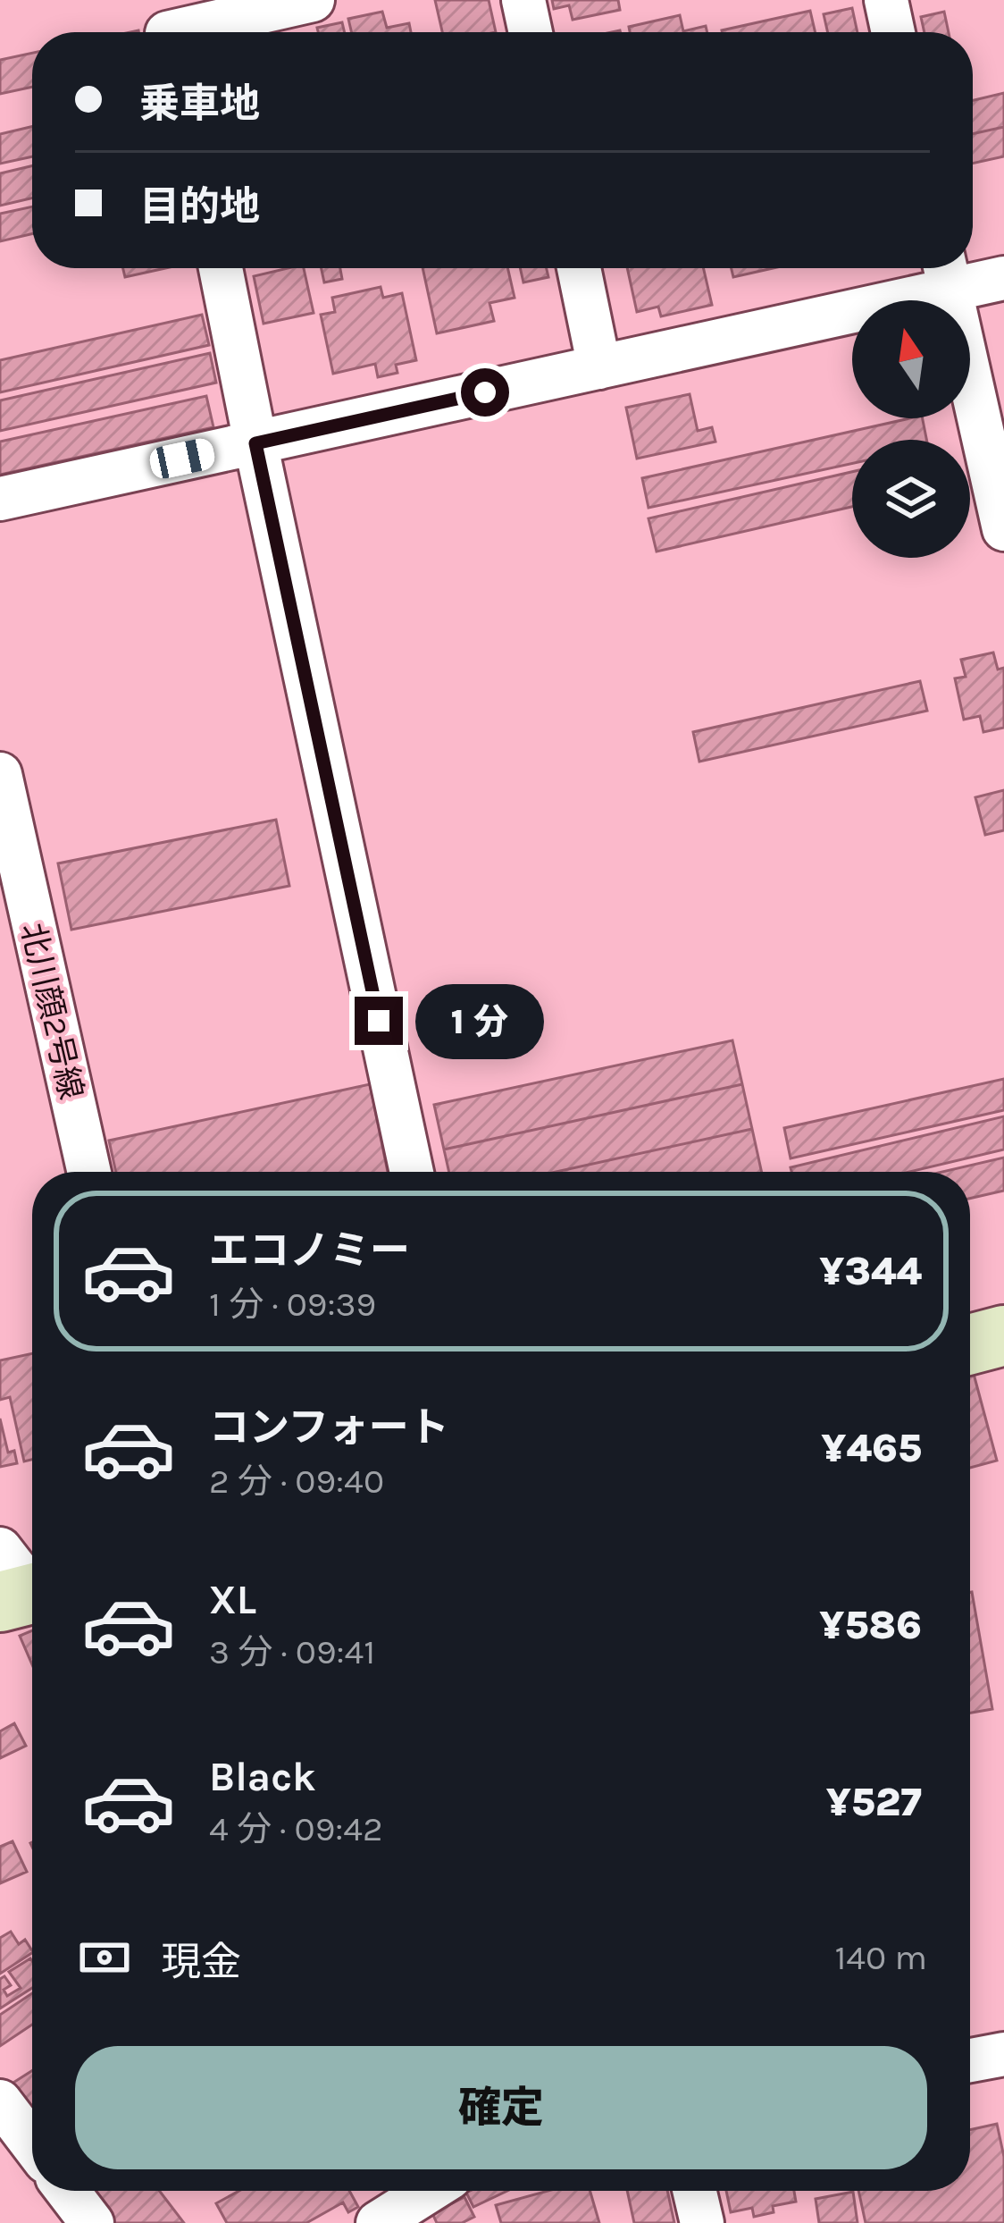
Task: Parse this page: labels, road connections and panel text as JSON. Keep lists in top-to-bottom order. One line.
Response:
{"streets":{"street":["北川顔2号線"]},"north":"top","page":{"banner":["乗車地","目的地"],"bubble":"1 分","list":[{"name":"エコノミー","note":"1 分 · 09:39","value":"¥344"},{"name":"コンフォート","note":"2 分 · 09:40","value":"¥465"},{"name":"XL","note":"3 分 · 09:41","value":"¥586"},{"name":"Black","note":"4 分 · 09:42","value":"¥527"}],"pay":["現金","140 m"],"buttons":"確定"}}
